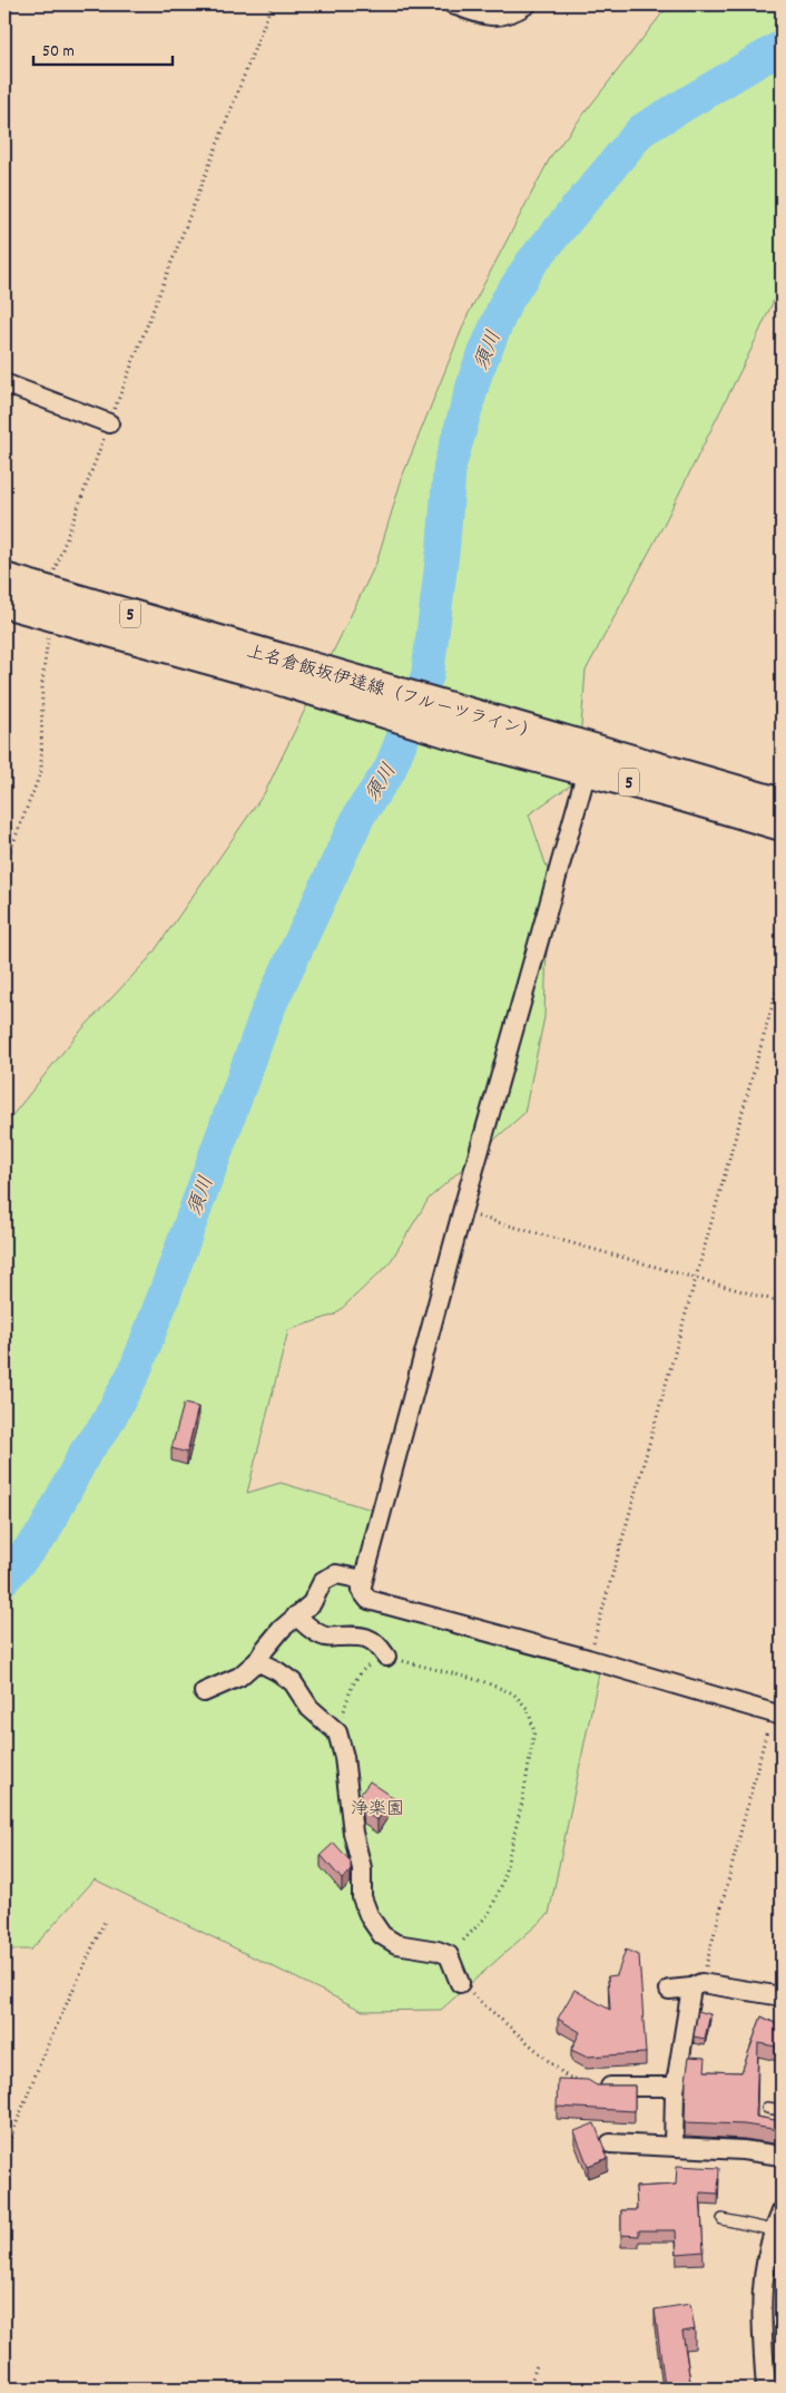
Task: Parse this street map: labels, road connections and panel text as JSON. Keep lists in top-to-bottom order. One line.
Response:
{"streets":{"main road":["5","上名倉飯坂伊達線（フルーツライン）"]},"water":["須川"],"parks":["浄楽園"],"scale_bar":"50 m"}
